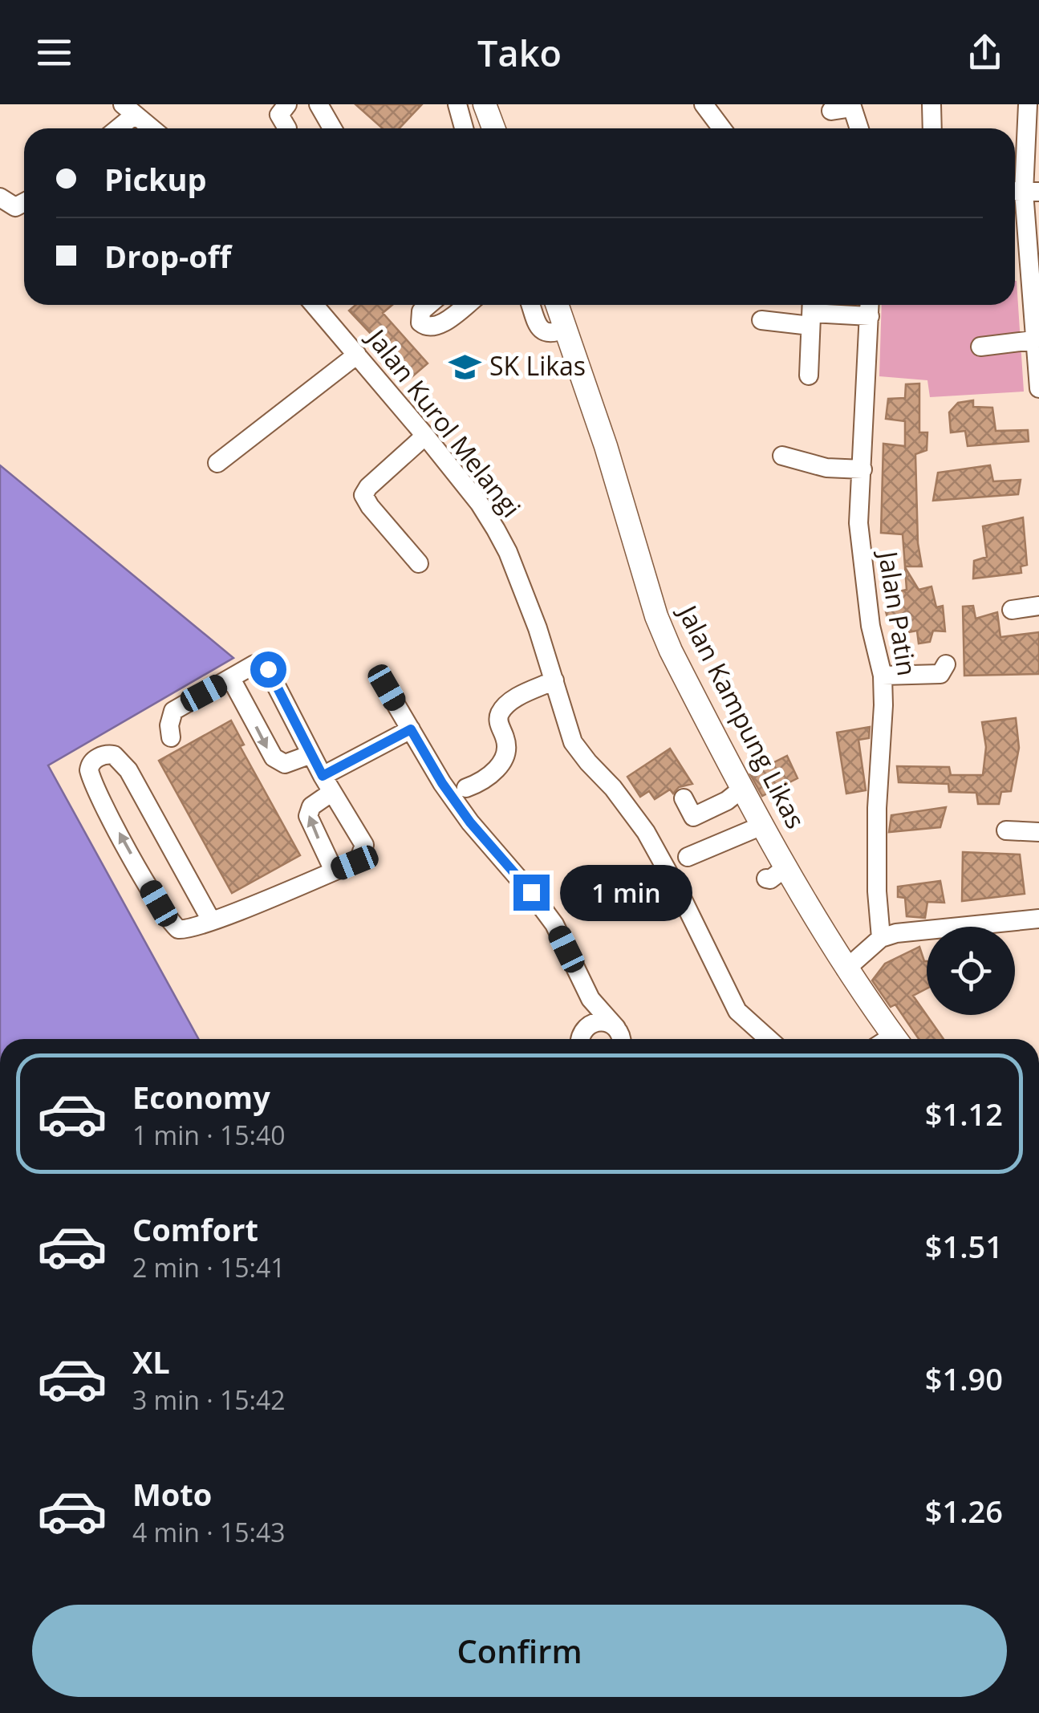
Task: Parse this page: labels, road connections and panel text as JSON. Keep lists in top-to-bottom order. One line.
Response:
{"streets":{"main road":["Jalan Kampung Likas"],"street":["Jalan Kurol Melangi","Jalan Patin"]},"places":{"school or university":["SK Likas"]},"page":{"header":"Tako","banner":["Pickup","Drop-off"],"bubble":"1 min","list":[{"name":"Economy","note":"1 min · 15:40","value":"$1.12"},{"name":"Comfort","note":"2 min · 15:41","value":"$1.51"},{"name":"XL","note":"3 min · 15:42","value":"$1.90"},{"name":"Moto","note":"4 min · 15:43","value":"$1.26"}],"buttons":"Confirm"}}
